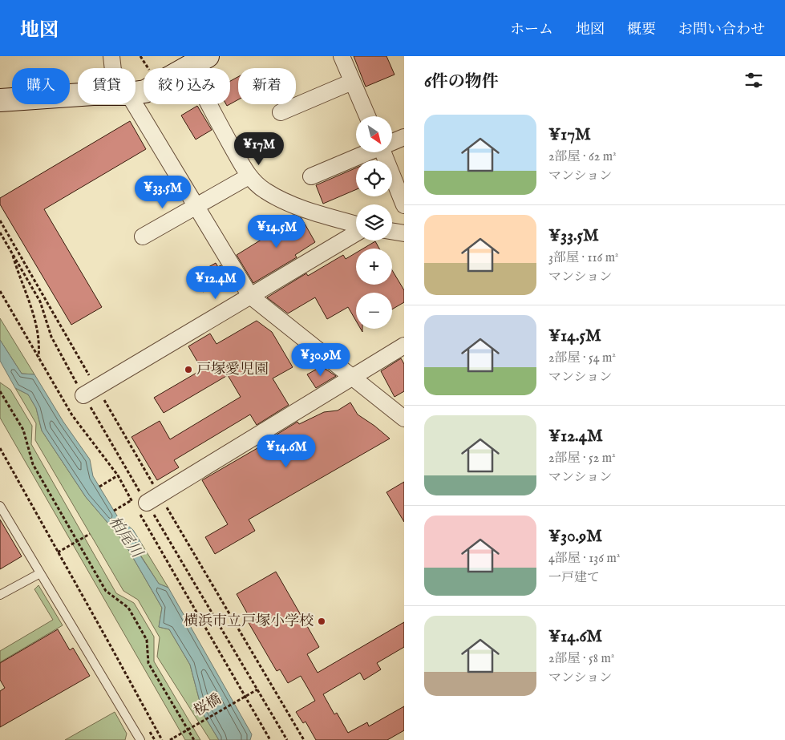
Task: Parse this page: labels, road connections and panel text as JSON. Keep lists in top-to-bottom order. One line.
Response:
{"streets":{"path":["桜橋"]},"water":["柏尾川"],"places":["戸塚愛児園","横浜市立戸塚小学校"],"north":"bottom right","page":{"header":"地図","nav":["ホーム","地図","概要","お問い合わせ"],"heading":"6件の物件","chip":["購入","賃貸","絞り込み","新着"],"list":[{"name":"¥17M","note":"2部屋 · 62 m² · マンション"},{"name":"¥33.5M","note":"3部屋 · 116 m² · マンション"},{"name":"¥14.5M","note":"2部屋 · 54 m² · マンション"},{"name":"¥12.4M","note":"2部屋 · 52 m² · マンション"},{"name":"¥30.9M","note":"4部屋 · 136 m² · 一戸建て"},{"name":"¥14.6M","note":"2部屋 · 58 m² · マンション"}],"map_buttons":["+","−"],"price":["¥17M","¥33.5M","¥14.5M","¥12.4M","¥30.9M","¥14.6M"]}}
